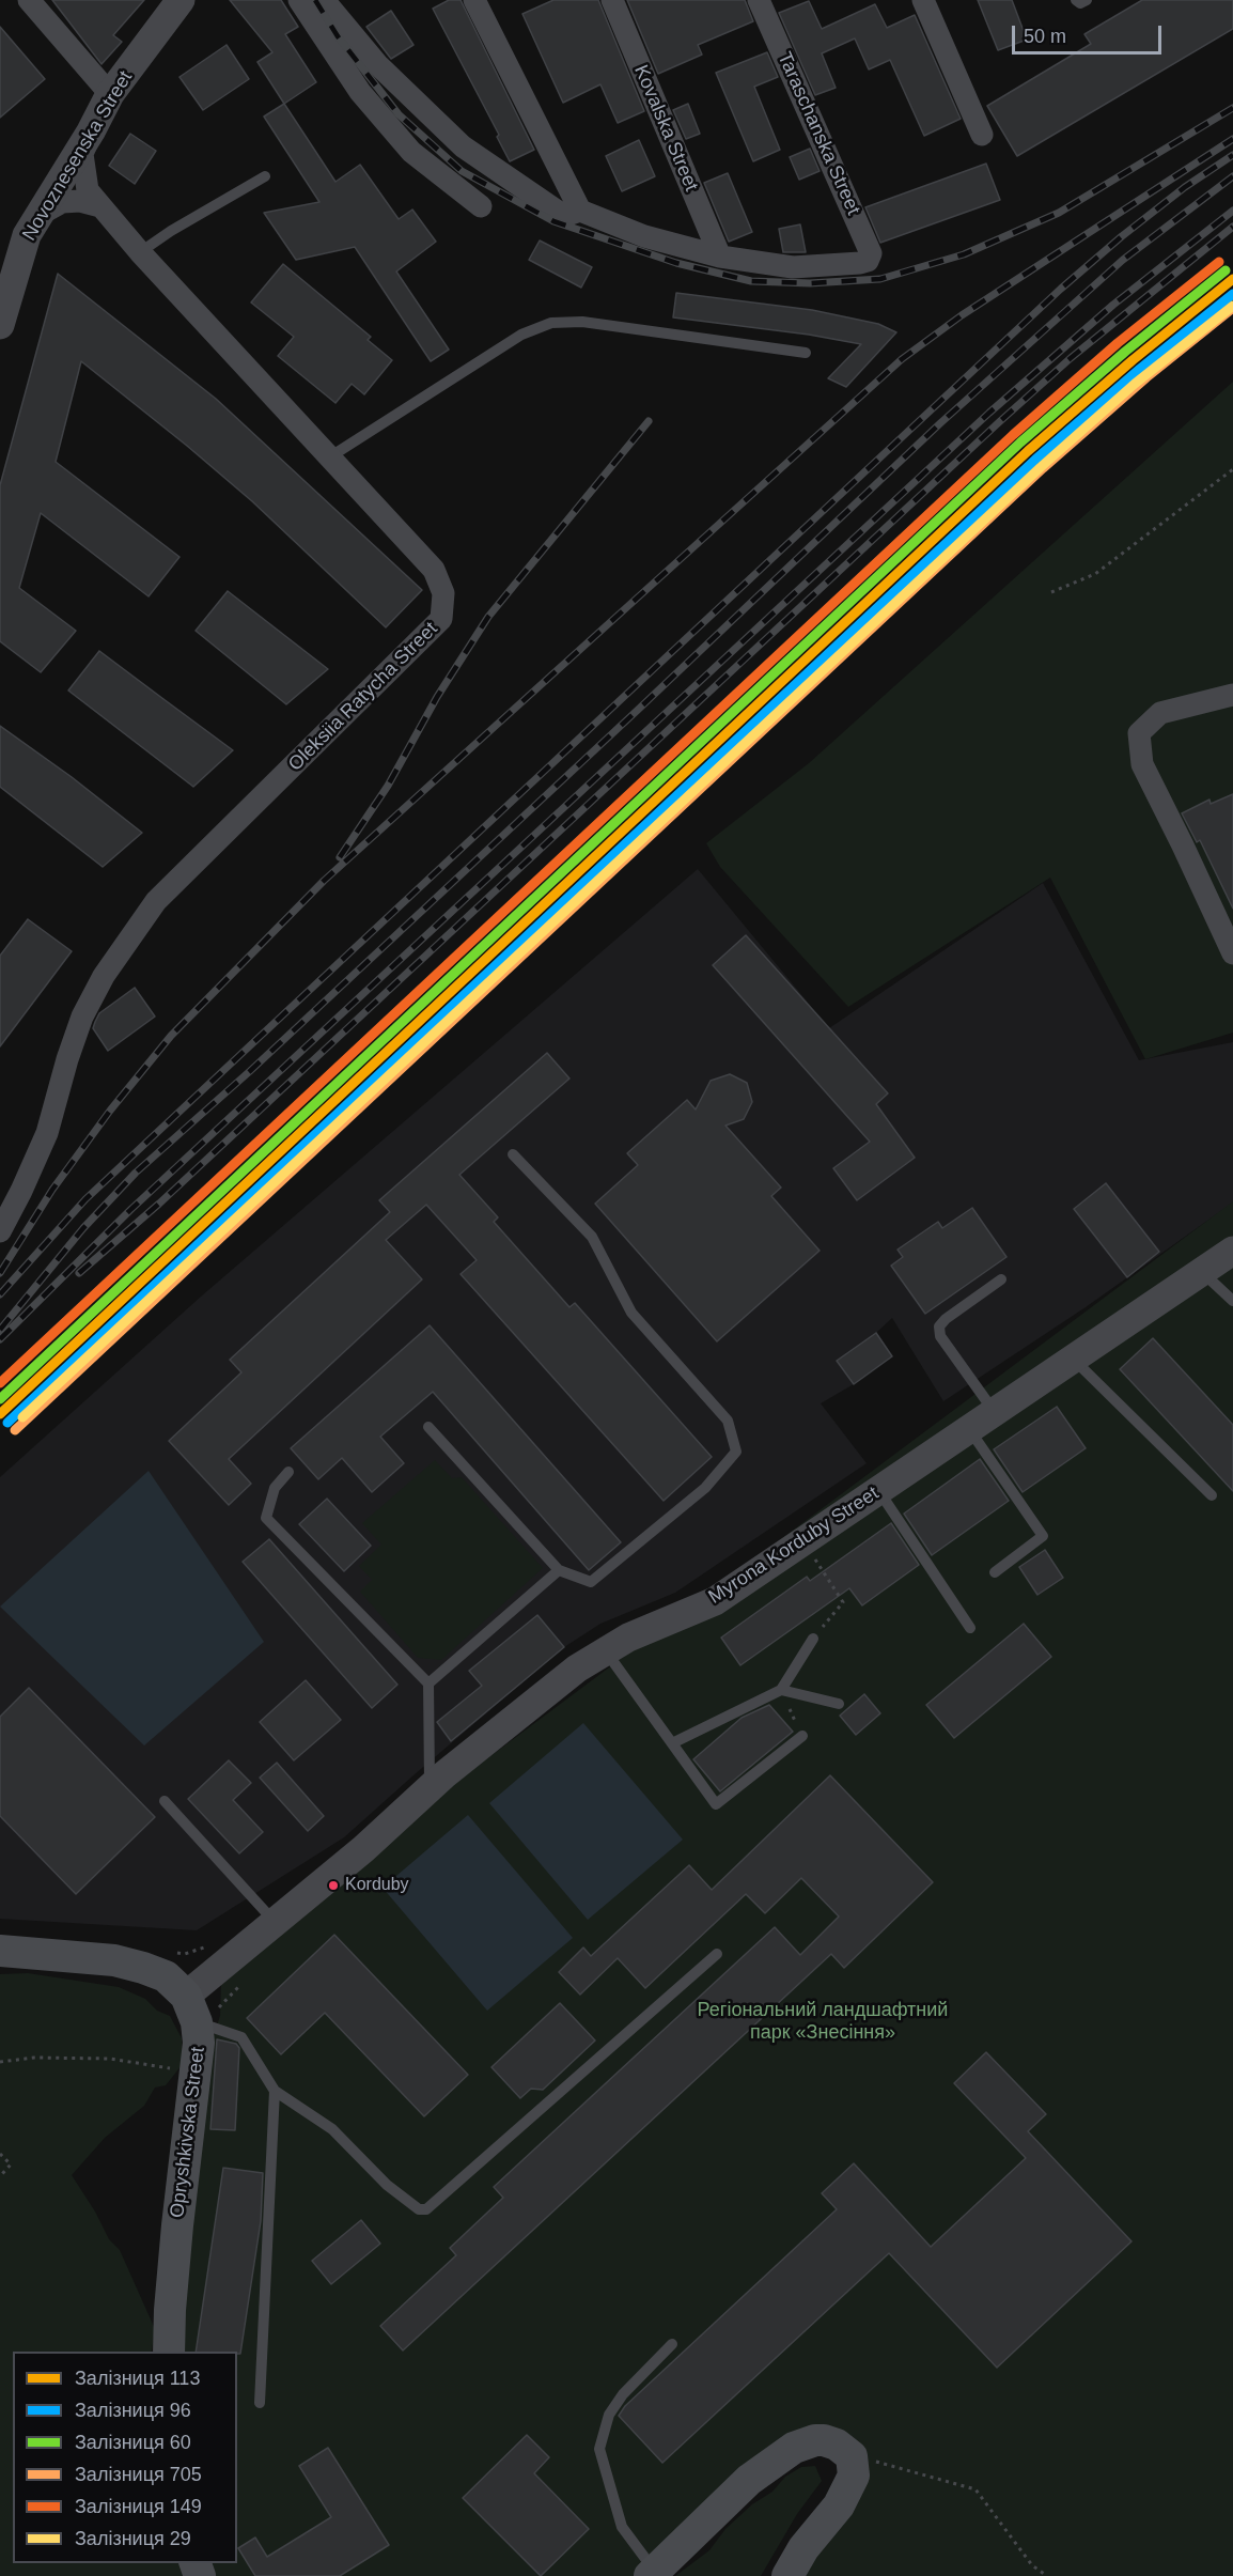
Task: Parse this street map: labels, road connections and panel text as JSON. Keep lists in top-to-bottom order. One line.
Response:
{"streets":{"main road":["Opryshkivska Street"],"street":["Kovalska Street","Taraschanska Street","Novoznesenska Street","Oleksiia Ratycha Street","Myrona Korduby Street"]},"crossings":[["Kovalska Street","Taraschanska Street"],["Novoznesenska Street","Oleksiia Ratycha Street"],["Myrona Korduby Street","Opryshkivska Street"]],"parks":["Регіональний ландшафтний парк «Знесіння»"],"places":["Korduby"],"lines":["rail line 149","rail line 60","rail line 113","rail line 96","rail line 29","rail line 705"],"legend":["Залізниця 113","Залізниця 96","Залізниця 60","Залізниця 705","Залізниця 149","Залізниця 29"],"scale_bar":"50 m"}
